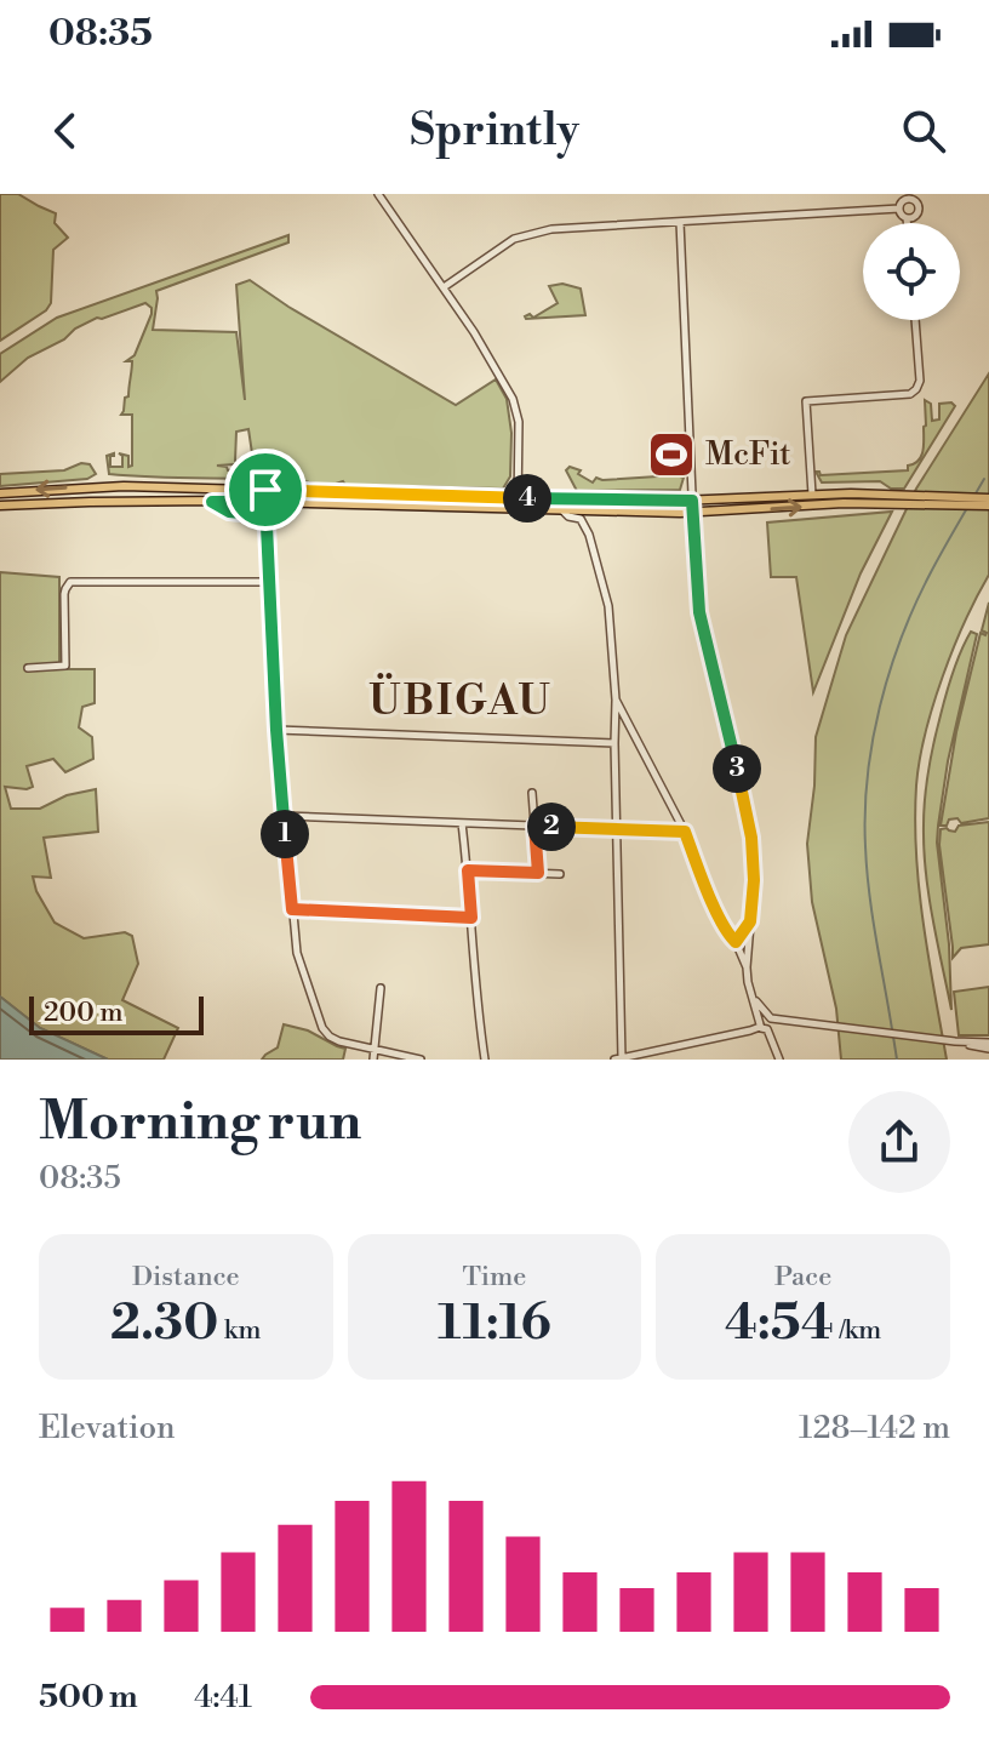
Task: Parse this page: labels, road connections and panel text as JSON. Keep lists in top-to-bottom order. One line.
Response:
{"districts":["ÜBIGAU"],"places":{"sports":["McFit"]},"scale_bar":"200 m","page":{"status":"08:35","header":"Sprintly","pins":["4","3","2","1"],"scale":"200 m","heading":["Morning run","08:35"],"stats":[["Distance","2.30 km"],["Time","11:16"],["Pace","4:54 /km"]],"chart":["Elevation","128–142 m"],"list":[{"name":"500 m","note":"4:41"}]}}
